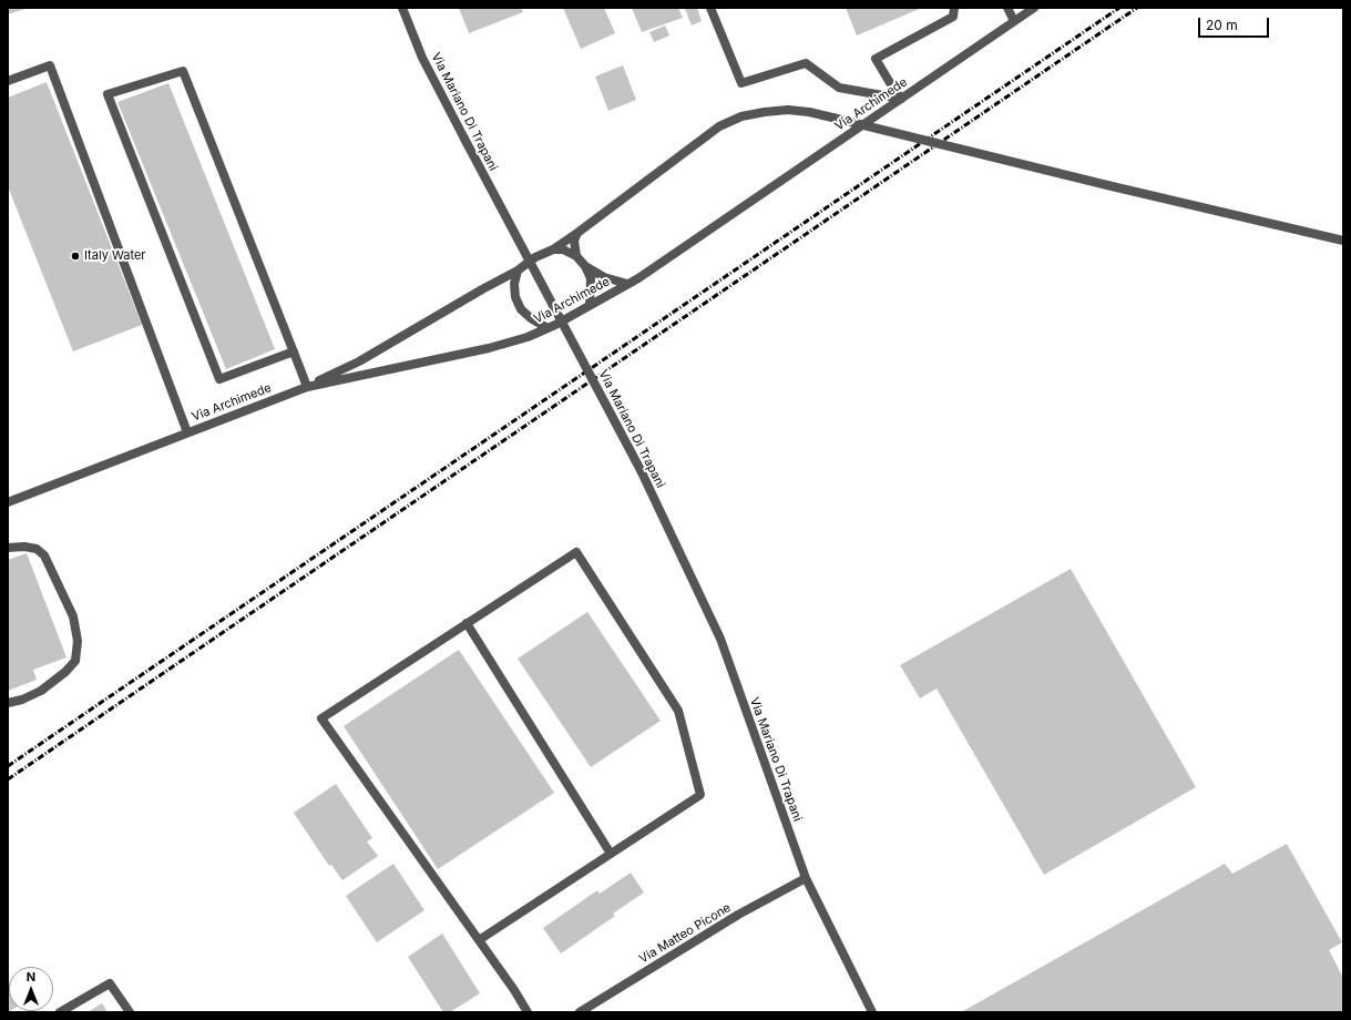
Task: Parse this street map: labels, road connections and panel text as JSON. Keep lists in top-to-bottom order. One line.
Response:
{"streets":{"street":["Via Archimede","Via Mariano Di Trapani","Via Matteo Picone"]},"crossings":[["Via Mariano Di Trapani","Via Matteo Picone"]],"places":["Italy Water"],"scale_bar":"20 m","north":"top"}
